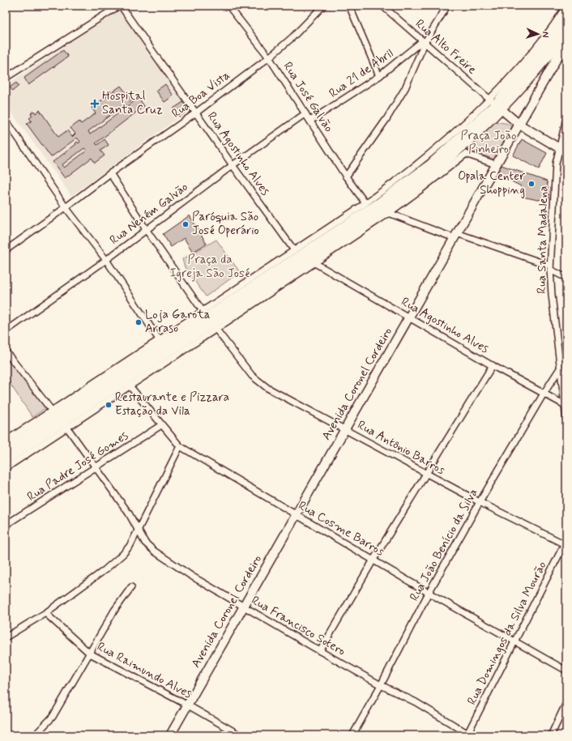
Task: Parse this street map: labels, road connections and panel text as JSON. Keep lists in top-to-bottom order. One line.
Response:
{"streets":{"street":["Rua Alto Freire","Rua 21 de Abril","Rua Boa Vista","Rua José Galvão","Rua Agostinho Alves","Rua Neném Galvão","Rua Santa Madalena","Avenida Coronel Cordeiro","Rua Antônio Barros","Rua Padre José Gomes","Rua Cosme Barros","Rua João Benício da Silva","Rua Francisco Sotero","Rua Domingos da Silva Mourão","Rua Raimundo Alves"]},"crossings":[["Rua Alto Freire","Rua 21 de Abril"],["Rua 21 de Abril","Rua José Galvão"],["Rua Boa Vista","Rua José Galvão"],["Rua Boa Vista","Rua Agostinho Alves"],["Rua José Galvão","Rua Neném Galvão"],["Rua Agostinho Alves","Rua Neném Galvão"],["Rua Agostinho Alves","Rua Santa Madalena"],["Rua Agostinho Alves","Avenida Coronel Cordeiro"],["Rua Agostinho Alves","Rua João Benício da Silva"],["Rua Santa Madalena","Rua João Benício da Silva"],["Avenida Coronel Cordeiro","Rua Antônio Barros"],["Avenida Coronel Cordeiro","Rua Cosme Barros"],["Avenida Coronel Cordeiro","Rua Francisco Sotero"],["Avenida Coronel Cordeiro","Rua Raimundo Alves"],["Rua Antônio Barros","Rua João Benício da Silva"],["Rua Antônio Barros","Rua Domingos da Silva Mourão"],["Rua Padre José Gomes","Rua Cosme Barros"],["Rua Padre José Gomes","Rua Francisco Sotero"],["Rua Cosme Barros","Rua João Benício da Silva"],["Rua Cosme Barros","Rua Domingos da Silva Mourão"],["Rua João Benício da Silva","Rua Francisco Sotero"],["Rua Francisco Sotero","Rua Domingos da Silva Mourão"]],"parks":["Praça João Pinheiro","Praça da Igreja São José"],"places":{"health":["Hospital Santa Cruz"],"other":["Opala Center Shopping","Paróquia São José Operário","Loja Garota Arraso","Restaurante e Pizzara Estação da Vila"]},"north":"right"}
